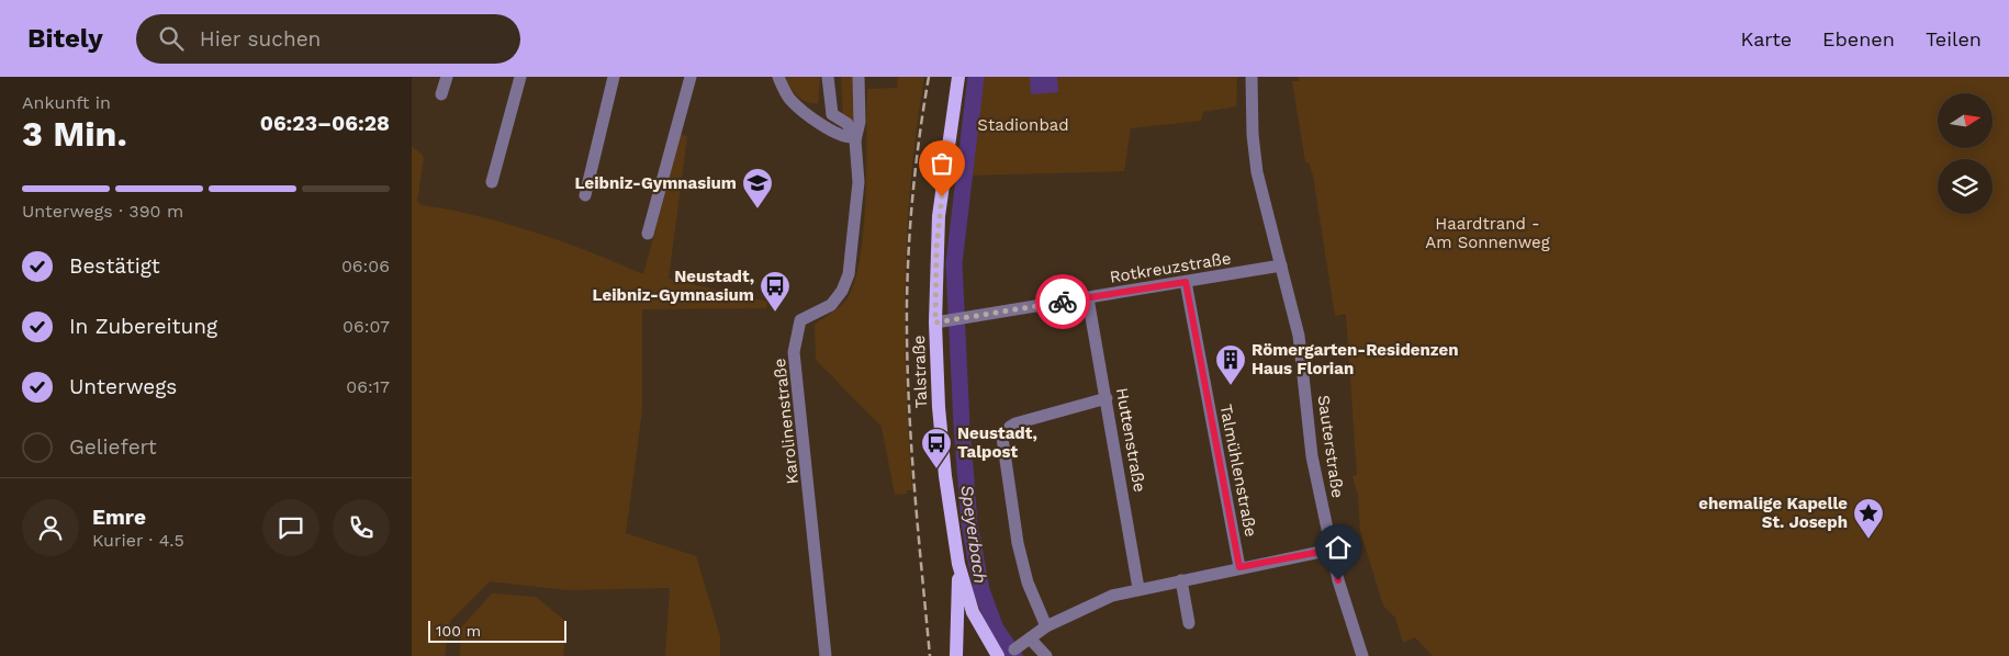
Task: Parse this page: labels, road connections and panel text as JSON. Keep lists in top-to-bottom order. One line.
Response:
{"streets":{"main road":["Talstraße"],"street":["Rotkreuzstraße","Karolinenstraße","Huttenstraße","Sauterstraße","Talmühlenstraße"]},"crossings":[["Rotkreuzstraße","Talstraße"],["Rotkreuzstraße","Huttenstraße"],["Rotkreuzstraße","Sauterstraße"],["Rotkreuzstraße","Talmühlenstraße"]],"water":["Speyerbach"],"parks":["Stadionbad","Haardtrand - Am Sonnenweg"],"places":{"school or university":["Leibniz-Gymnasium"],"bus stop":["Neustadt, Leibniz-Gymnasium","Neustadt, Talpost"],"building":["Römergarten-Residenzen Haus Florian"],"place":["ehemalige Kapelle St. Joseph"]},"scale_bar":"100 m","north":"right","page":{"header":"Bitely","search":"Hier suchen","nav":["Karte","Ebenen","Teilen"],"heading":["3 Min.","Ankunft in","06:23–06:28"],"panel":["Emre","Kurier · 4.5"],"bar":"Unterwegs · 390 m","list":[["Bestätigt","06:06"],["In Zubereitung","06:07"],["Unterwegs","06:17"],"Geliefert"],"scale":"100 m"}}
